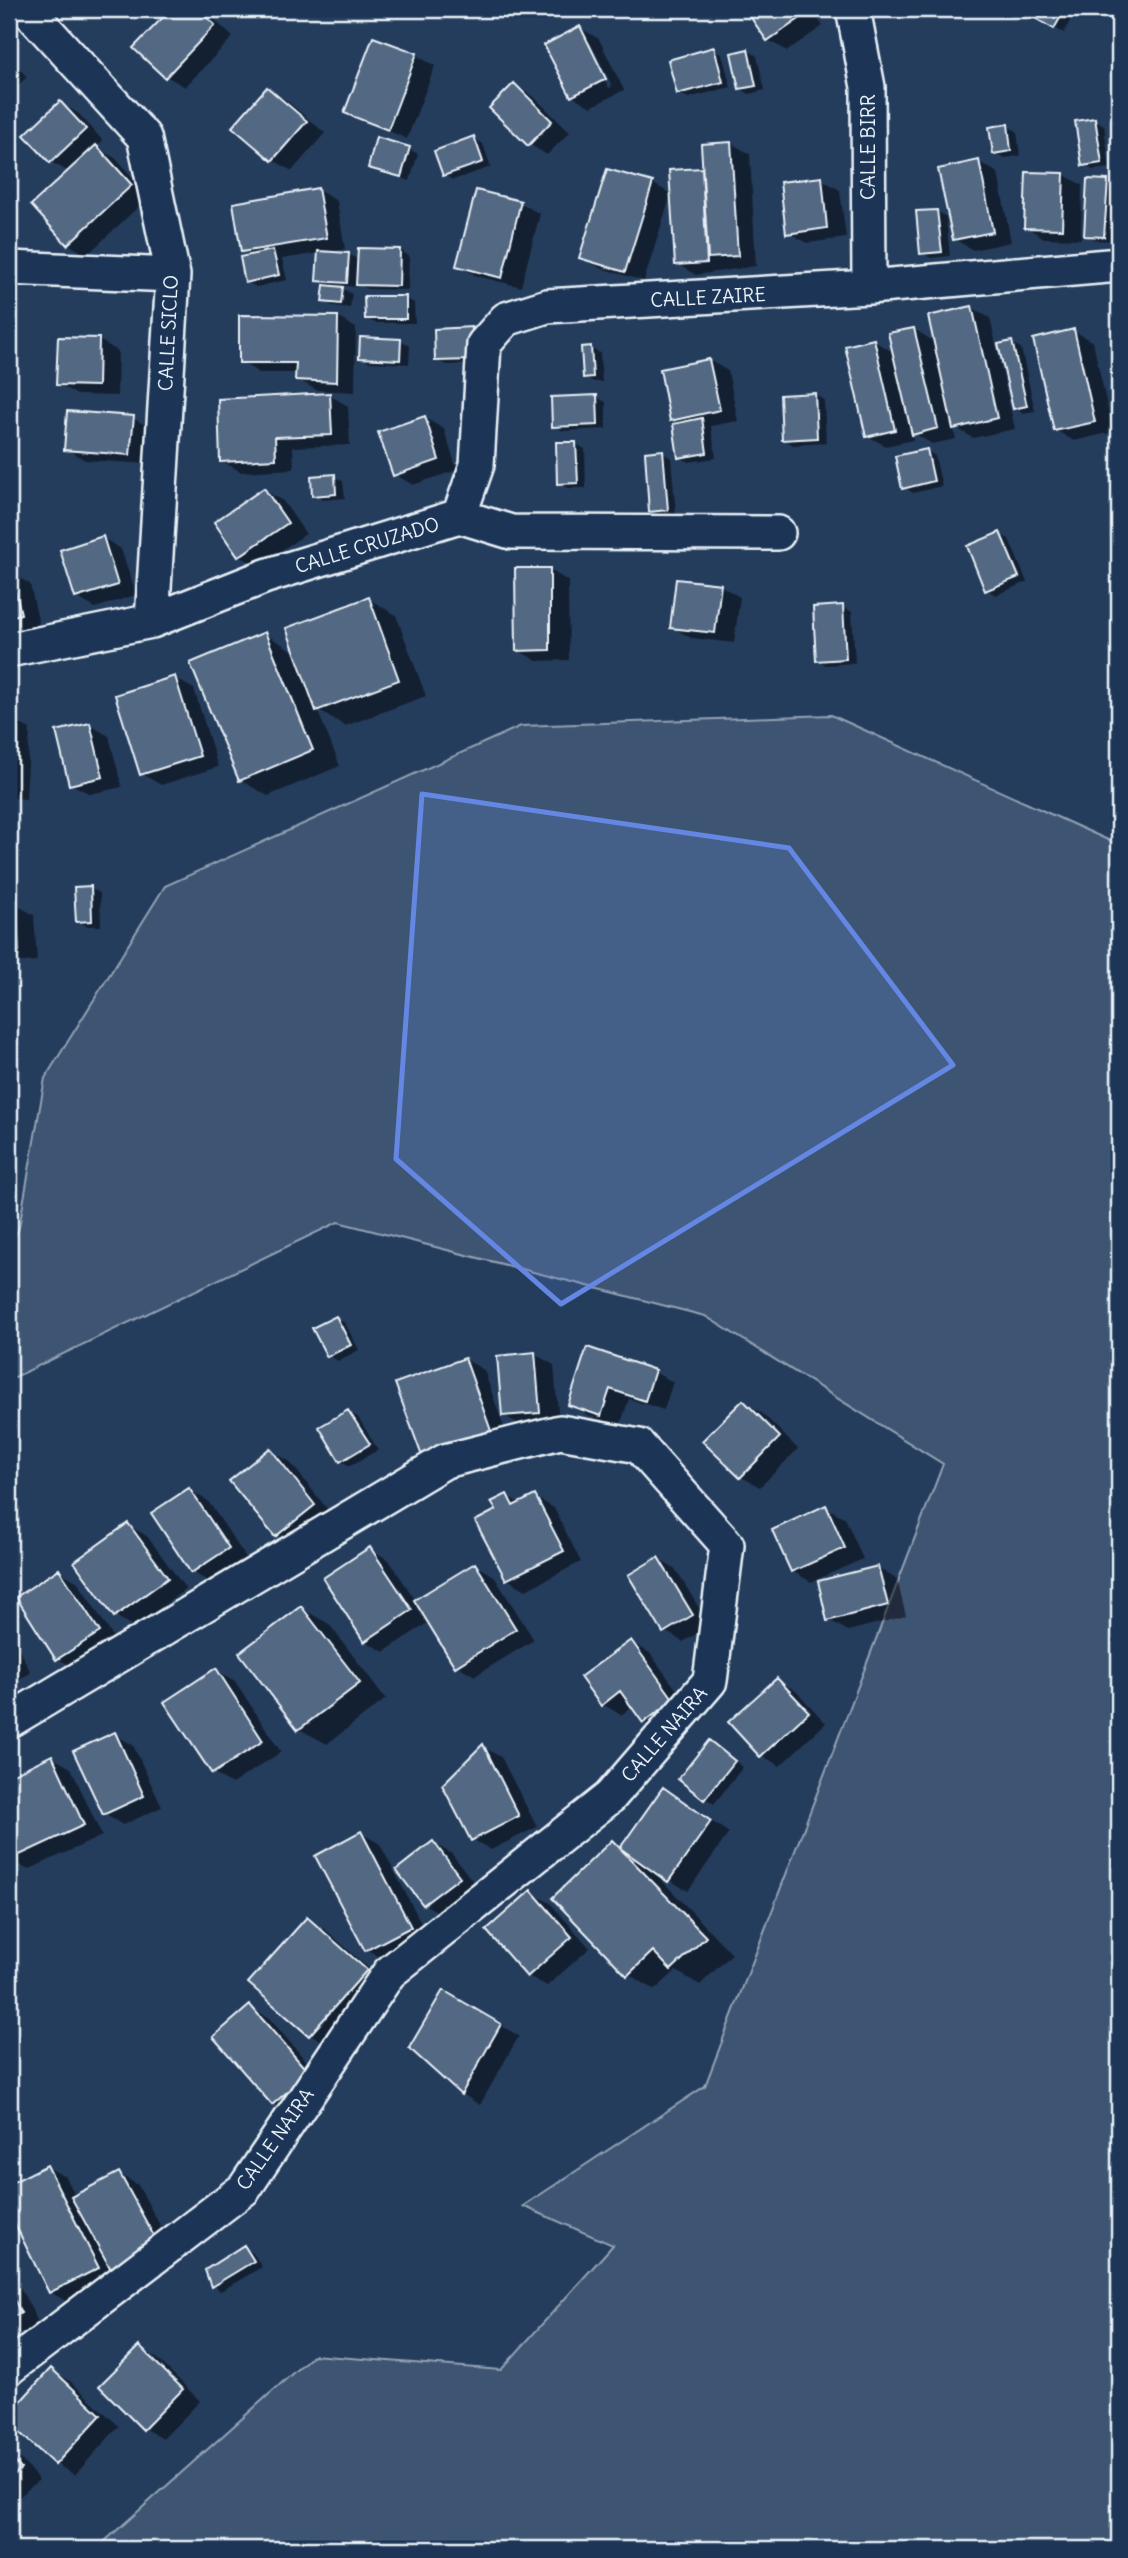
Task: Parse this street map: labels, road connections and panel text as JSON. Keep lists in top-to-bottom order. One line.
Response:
{"streets":{"street":["CALLE BIRR","CALLE ZAIRE","CALLE SICLO","CALLE CRUZADO","CALLE NAIRA"]},"crossings":[["CALLE BIRR","CALLE ZAIRE"],["CALLE ZAIRE","CALLE CRUZADO"],["CALLE SICLO","CALLE CRUZADO"]]}
